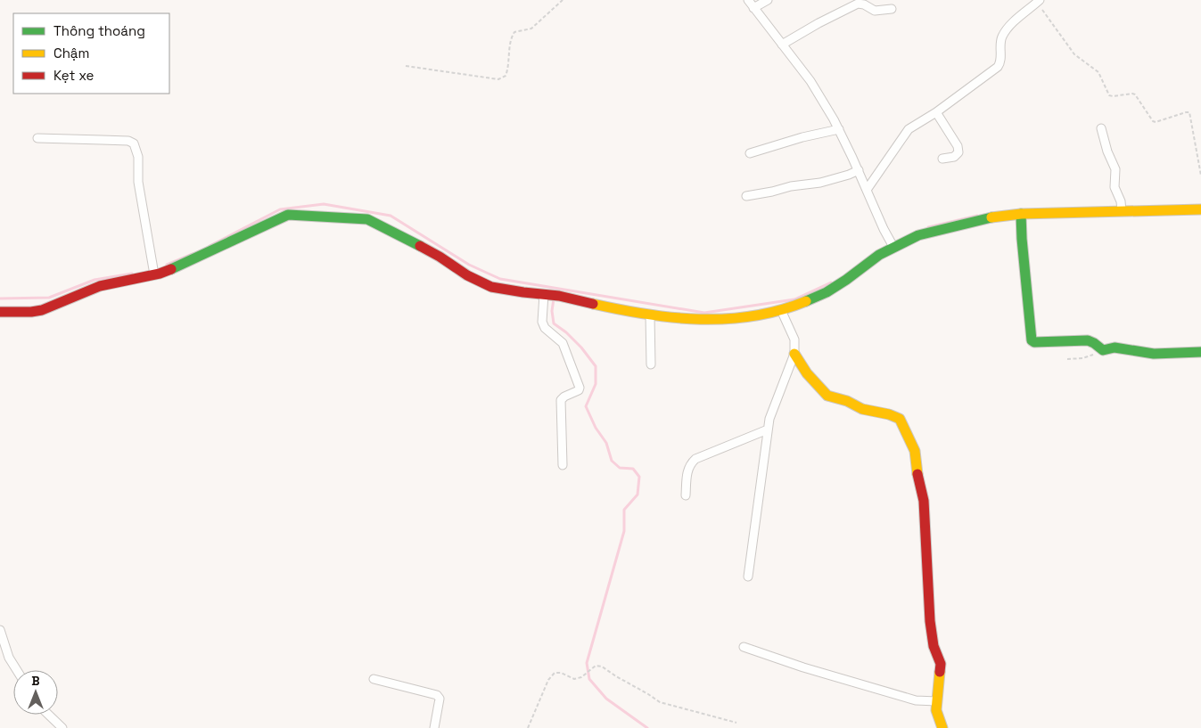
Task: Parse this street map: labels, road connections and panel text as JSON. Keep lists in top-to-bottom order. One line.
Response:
{"legend":["Thông thoáng","Chậm","Kẹt xe"],"north":"top"}
